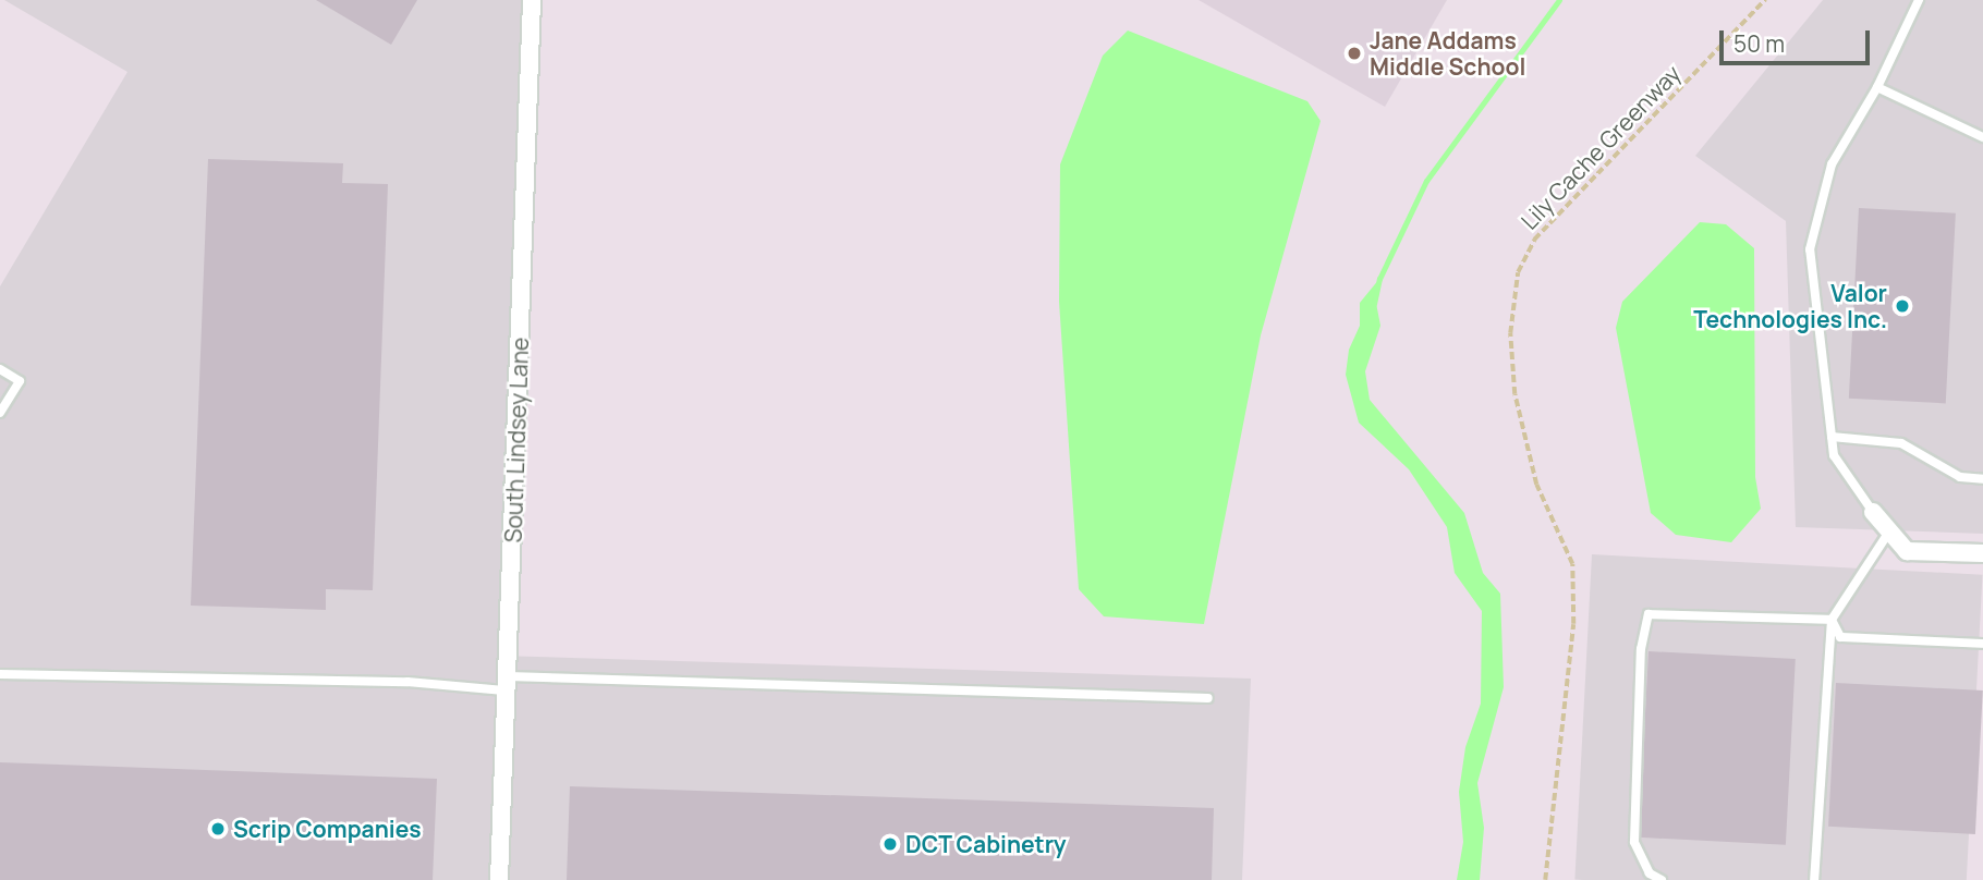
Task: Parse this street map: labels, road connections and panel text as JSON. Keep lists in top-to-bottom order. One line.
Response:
{"streets":{"street":["South Lindsey Lane"],"path":["Lily Cache Greenway"]},"places":["Jane Addams Middle School","Valor Technologies Inc.","Scrip Companies","DCT Cabinetry"],"scale_bar":"50 m"}
